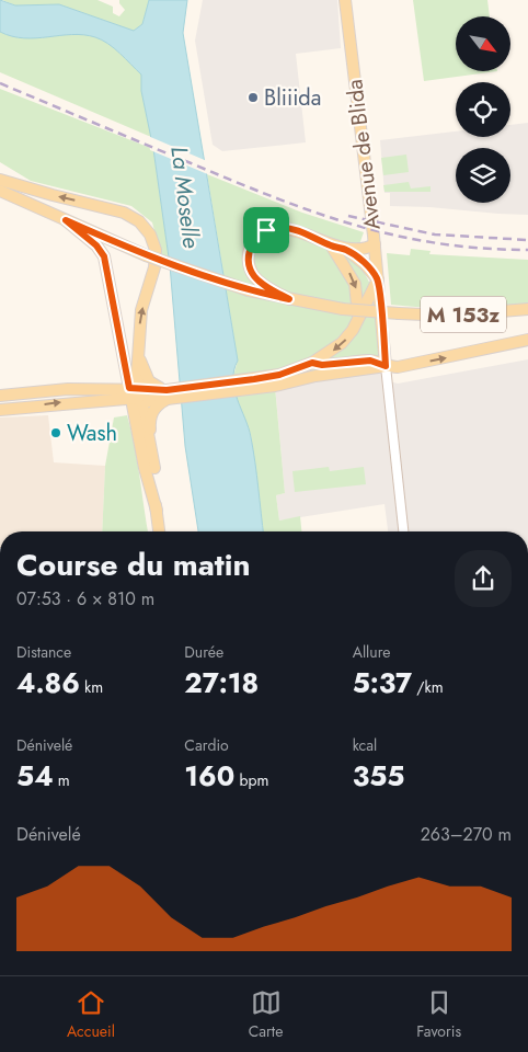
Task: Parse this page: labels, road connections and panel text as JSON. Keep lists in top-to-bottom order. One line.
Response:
{"streets":{"main road":["Avenue de Blida","M 153z"]},"water":["La Moselle"],"places":["Bliiida","Wash"],"north":"bottom right","page":{"heading":["Course du matin","07:53 · 6 × 810 m"],"stats":[["Distance","4.86 km"],["Durée","27:18"],["Allure","5:37 /km"],["Dénivelé","54 m"],["Cardio","160 bpm"],["kcal","355"]],"chart":["Dénivelé","263–270 m"],"tabs":["Accueil","Carte","Favoris"]}}
